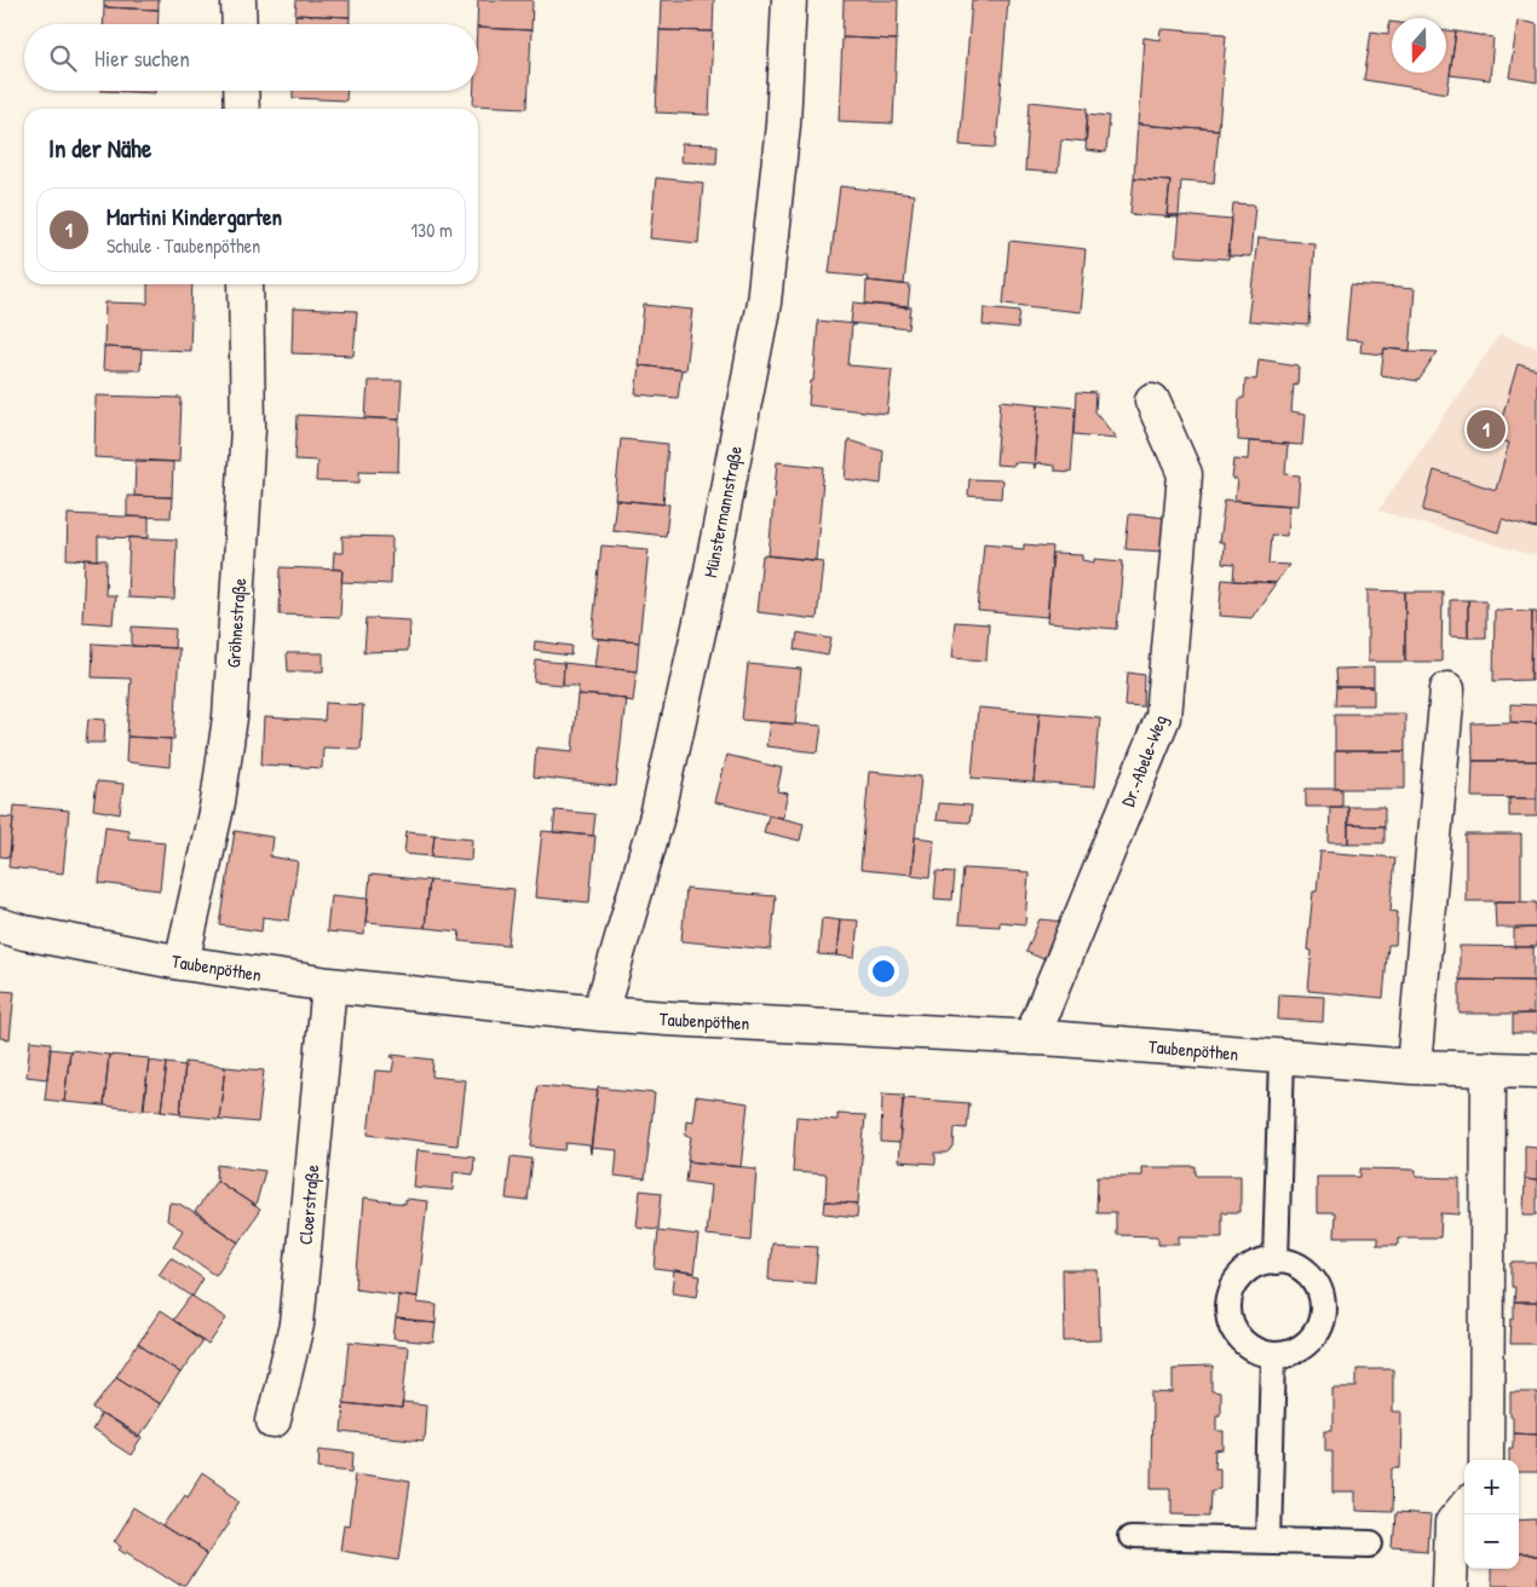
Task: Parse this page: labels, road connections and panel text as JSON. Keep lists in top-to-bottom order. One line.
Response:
{"streets":{"street":["Münstermannstraße","Gröhnestraße","Dr.-Abele-Weg","Taubenpöthen","Cloerstraße"]},"crossings":[["Münstermannstraße","Taubenpöthen"],["Gröhnestraße","Taubenpöthen"],["Dr.-Abele-Weg","Taubenpöthen"],["Taubenpöthen","Cloerstraße"]],"north":"bottom","page":{"search":"Hier suchen","heading":"In der Nähe","list":[{"mark":"1","name":"Martini Kindergarten","note":"Schule · Taubenpöthen","value":"130 m"}],"pins":"1","map_buttons":["+","−"]}}
